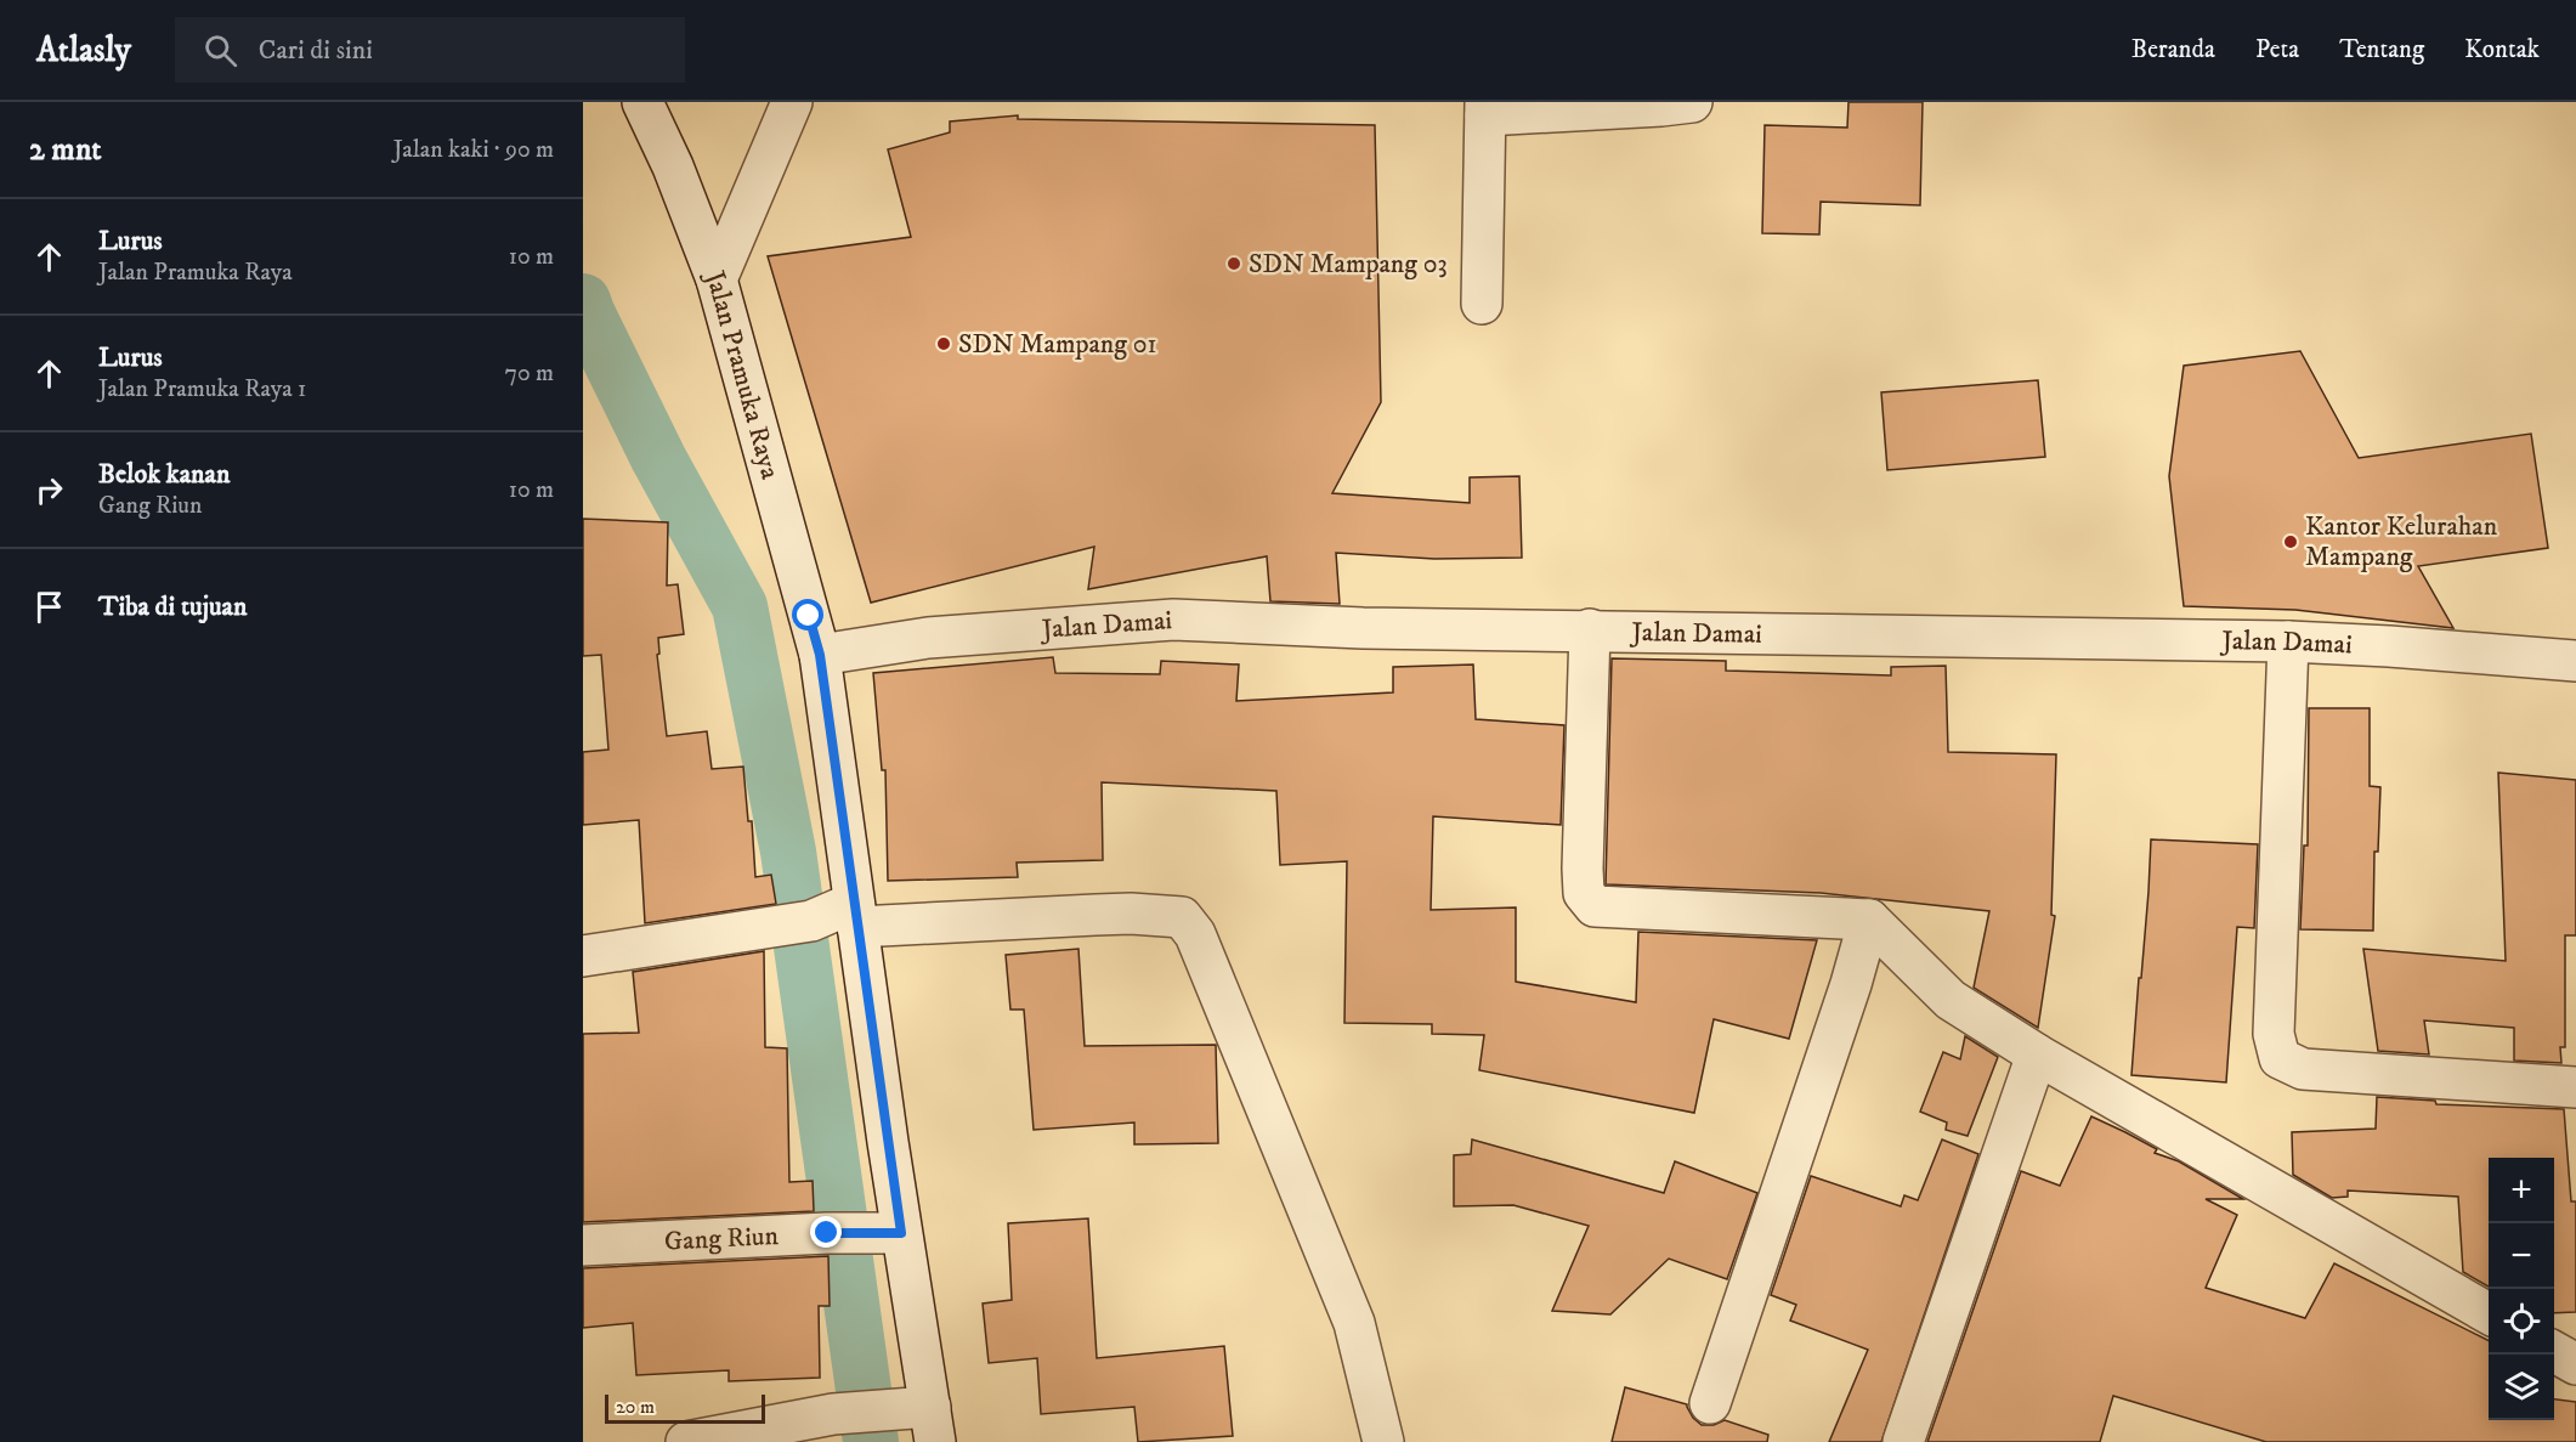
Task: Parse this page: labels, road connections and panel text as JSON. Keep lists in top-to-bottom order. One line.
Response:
{"streets":{"street":["Jalan Pramuka Raya","Jalan Damai","Gang Riun"]},"crossings":[["Jalan Pramuka Raya","Jalan Damai"],["Jalan Pramuka Raya","Gang Riun"]],"places":["SDN Mampang 03","SDN Mampang 01","Kantor Kelurahan Mampang"],"scale_bar":"20 m","page":{"header":"Atlasly","search":"Cari di sini","nav":["Beranda","Peta","Tentang","Kontak"],"heading":["2 mnt","Jalan kaki · 90 m"],"list":[["Lurus","Jalan Pramuka Raya","10 m"],["Lurus","Jalan Pramuka Raya 1","70 m"],["Belok kanan","Gang Riun","10 m"],"Tiba di tujuan"],"map_buttons":["+","−"],"scale":"20 m"}}
